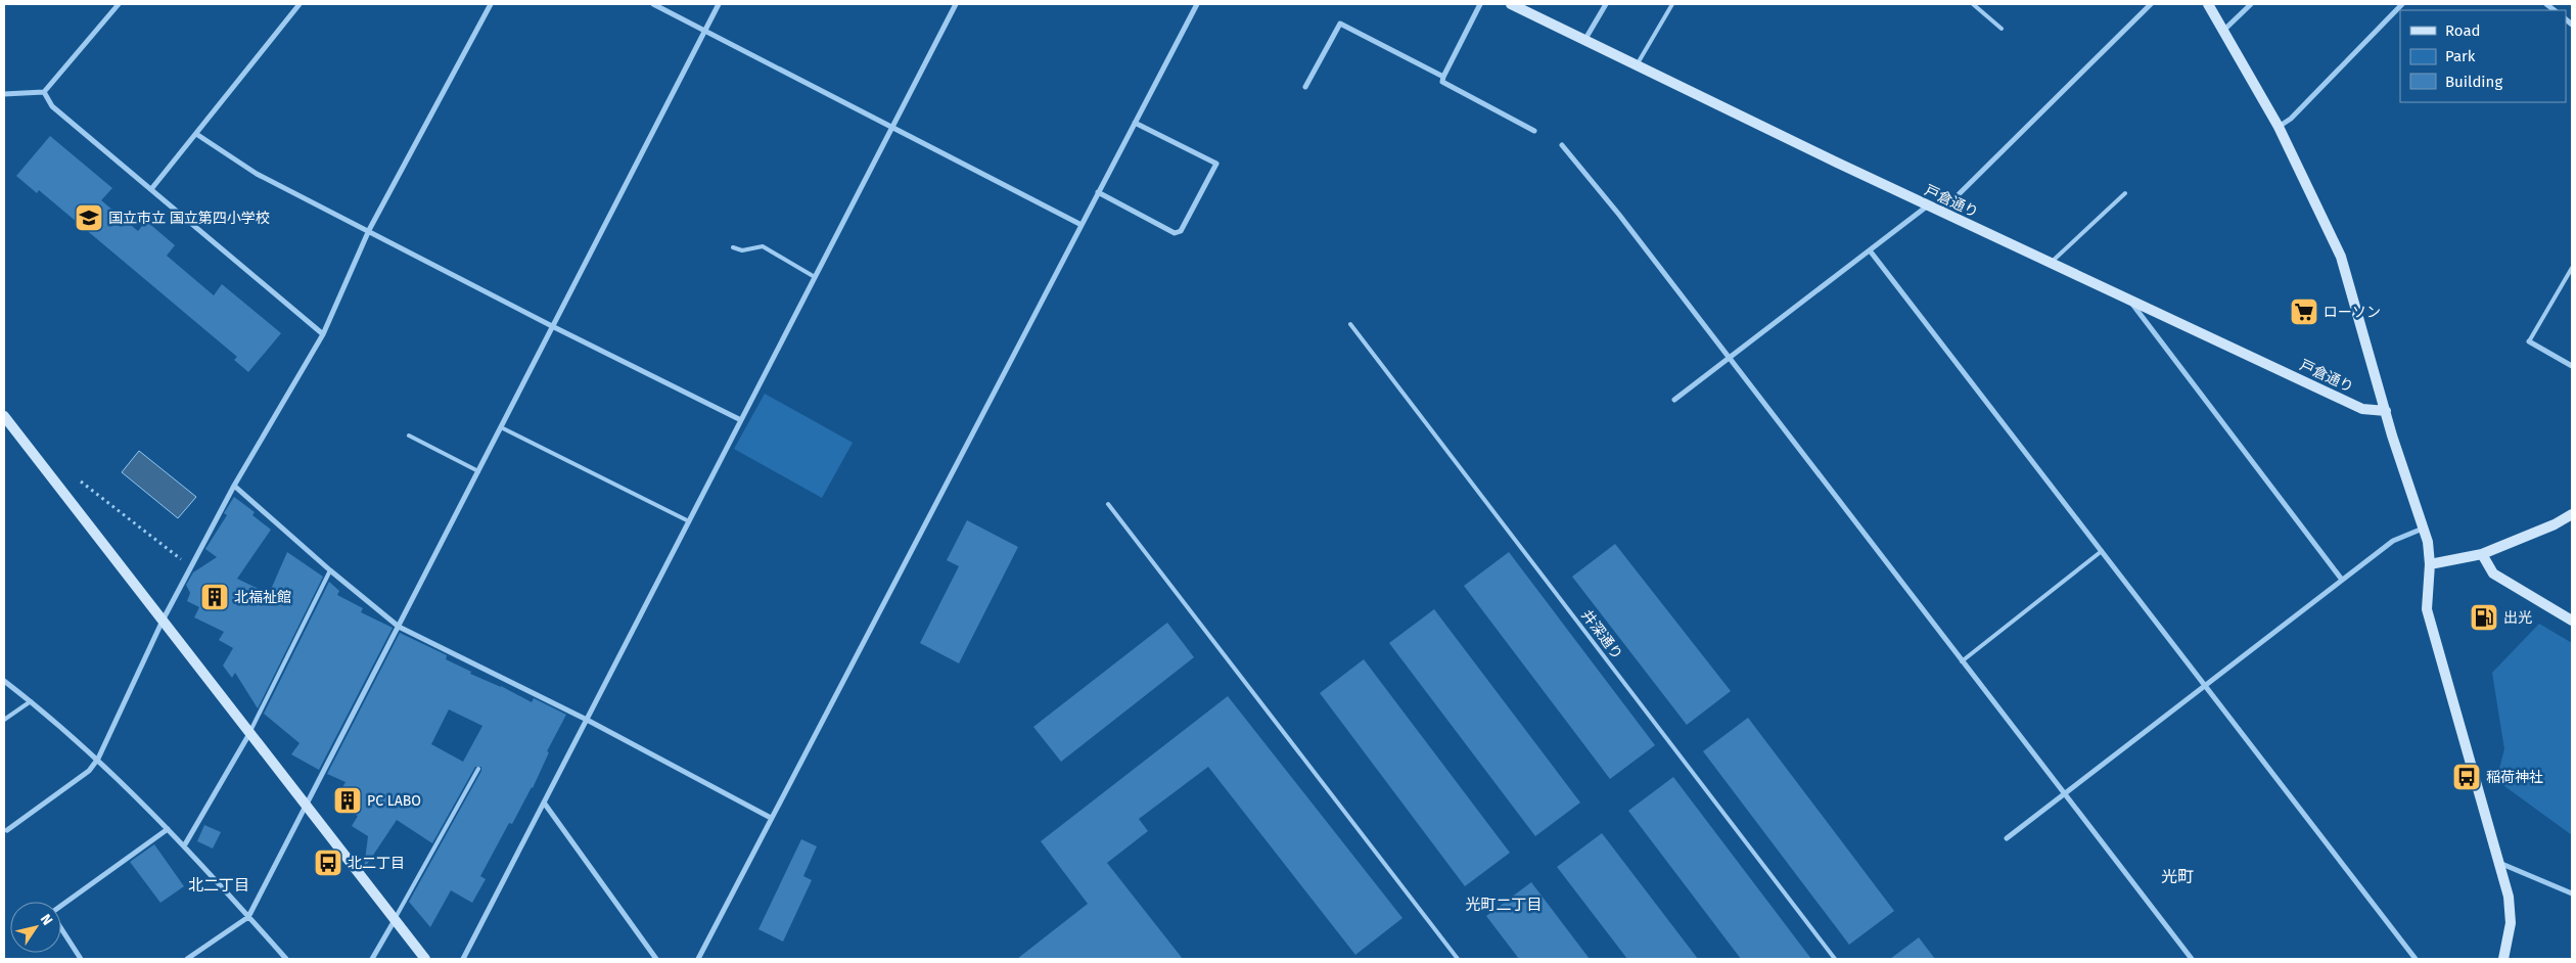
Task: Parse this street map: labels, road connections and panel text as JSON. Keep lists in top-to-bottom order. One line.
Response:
{"streets":{"street":["戸倉通り"],"lane":["井深通り"]},"districts":["光町","北二丁目","光町二丁目"],"places":{"school or university":["国立市立 国立第四小学校"],"supermarket":["ローソン"],"building":["北福祉館","PC LABO"],"fuel station":["出光"],"bus stop":["稲荷神社","北二丁目"]},"legend":["Road","Park","Building"],"north":"top right"}
